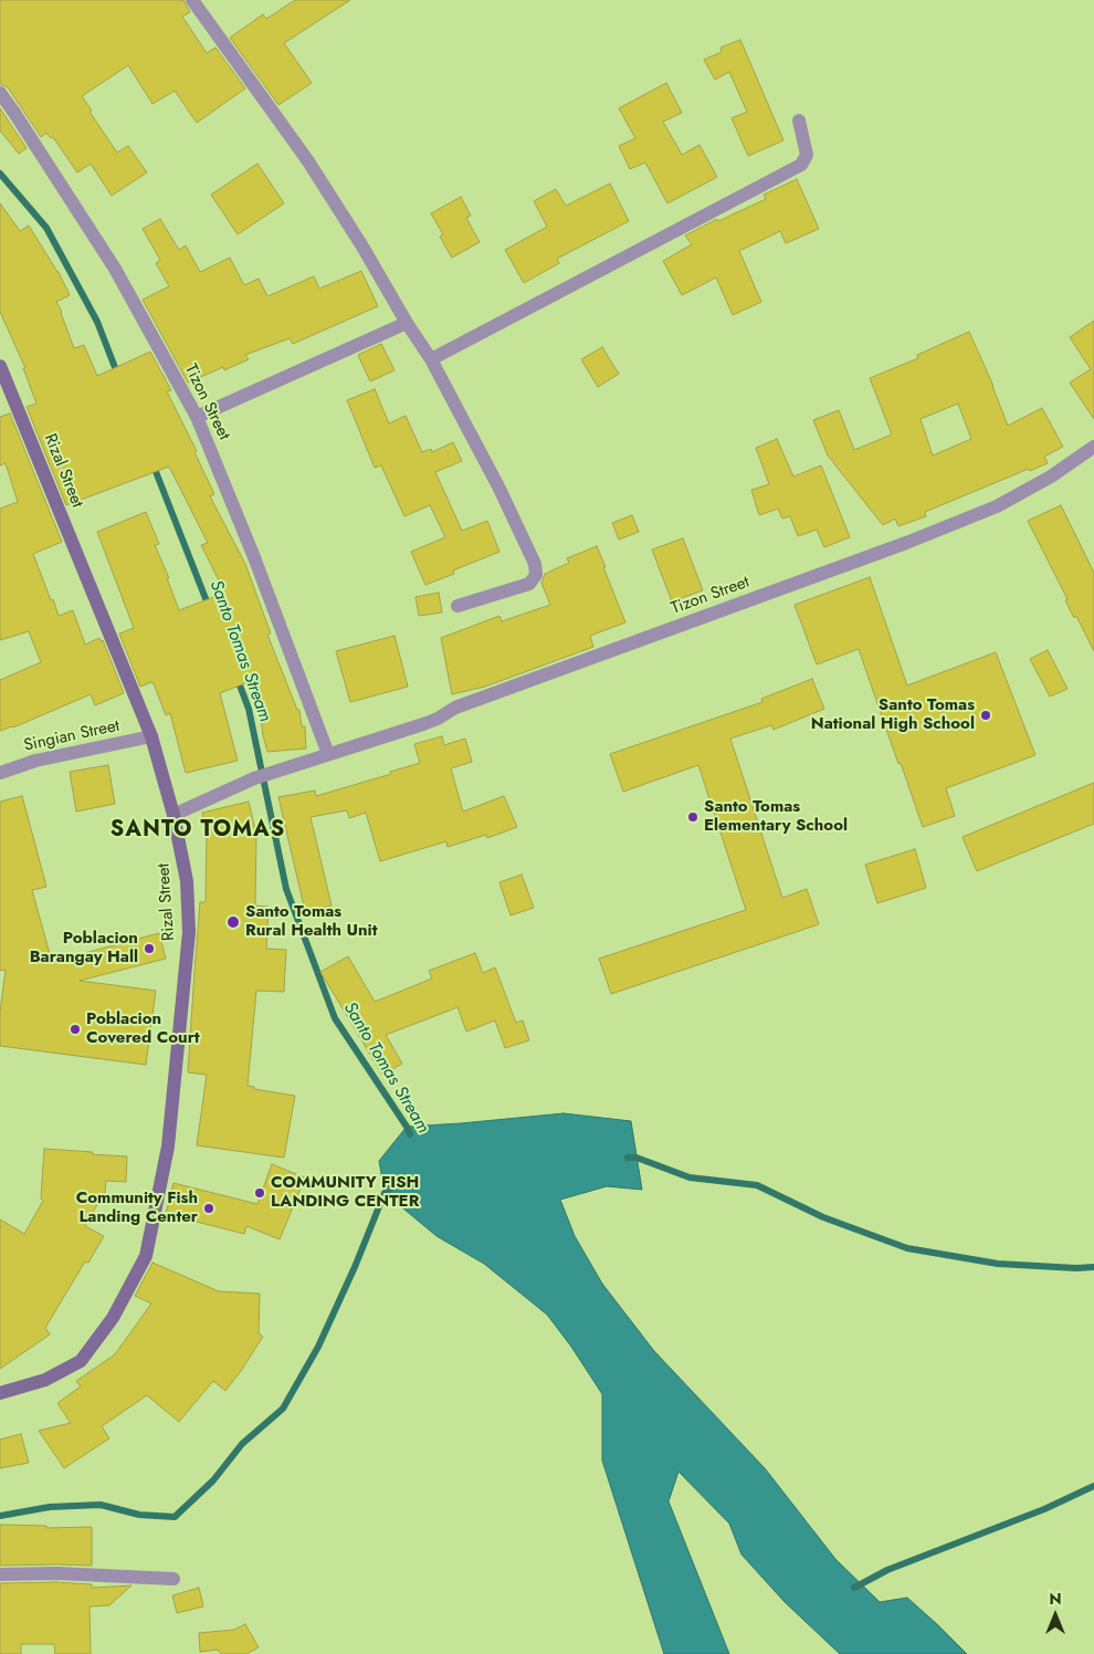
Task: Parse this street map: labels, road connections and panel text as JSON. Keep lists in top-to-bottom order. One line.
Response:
{"streets":{"street":["Tizon Street","Rizal Street","Singian Street"]},"crossings":[["Tizon Street","Rizal Street"],["Rizal Street","Singian Street"]],"districts":["SANTO TOMAS"],"water":["Santo Tomas Stream"],"places":["Santo Tomas National High School","Santo Tomas Elementary School","Santo Tomas Rural Health Unit","Poblacion Barangay Hall","Poblacion Covered Court","COMMUNITY FISH LANDING CENTER","Community Fish Landing Center"],"north":"top"}
